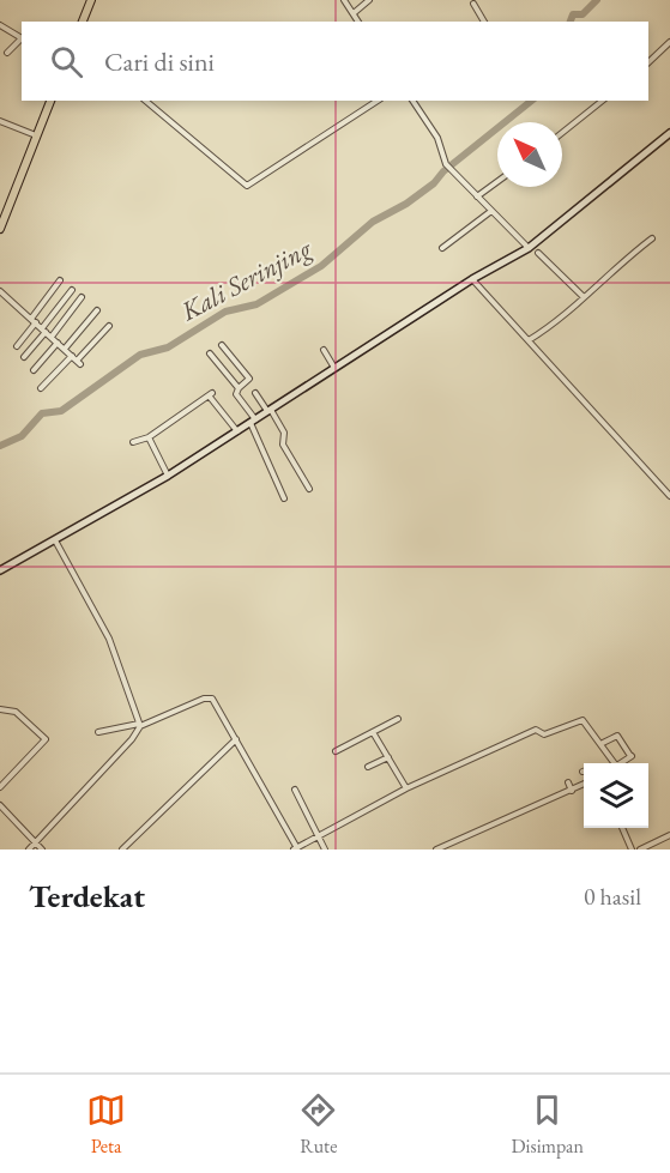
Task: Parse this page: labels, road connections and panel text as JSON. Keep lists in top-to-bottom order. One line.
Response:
{"water":["Kali Serinjing"],"north":"top left","page":{"search":"Cari di sini","heading":["Terdekat","0 hasil"],"nav":["Peta","Rute","Disimpan"]}}
